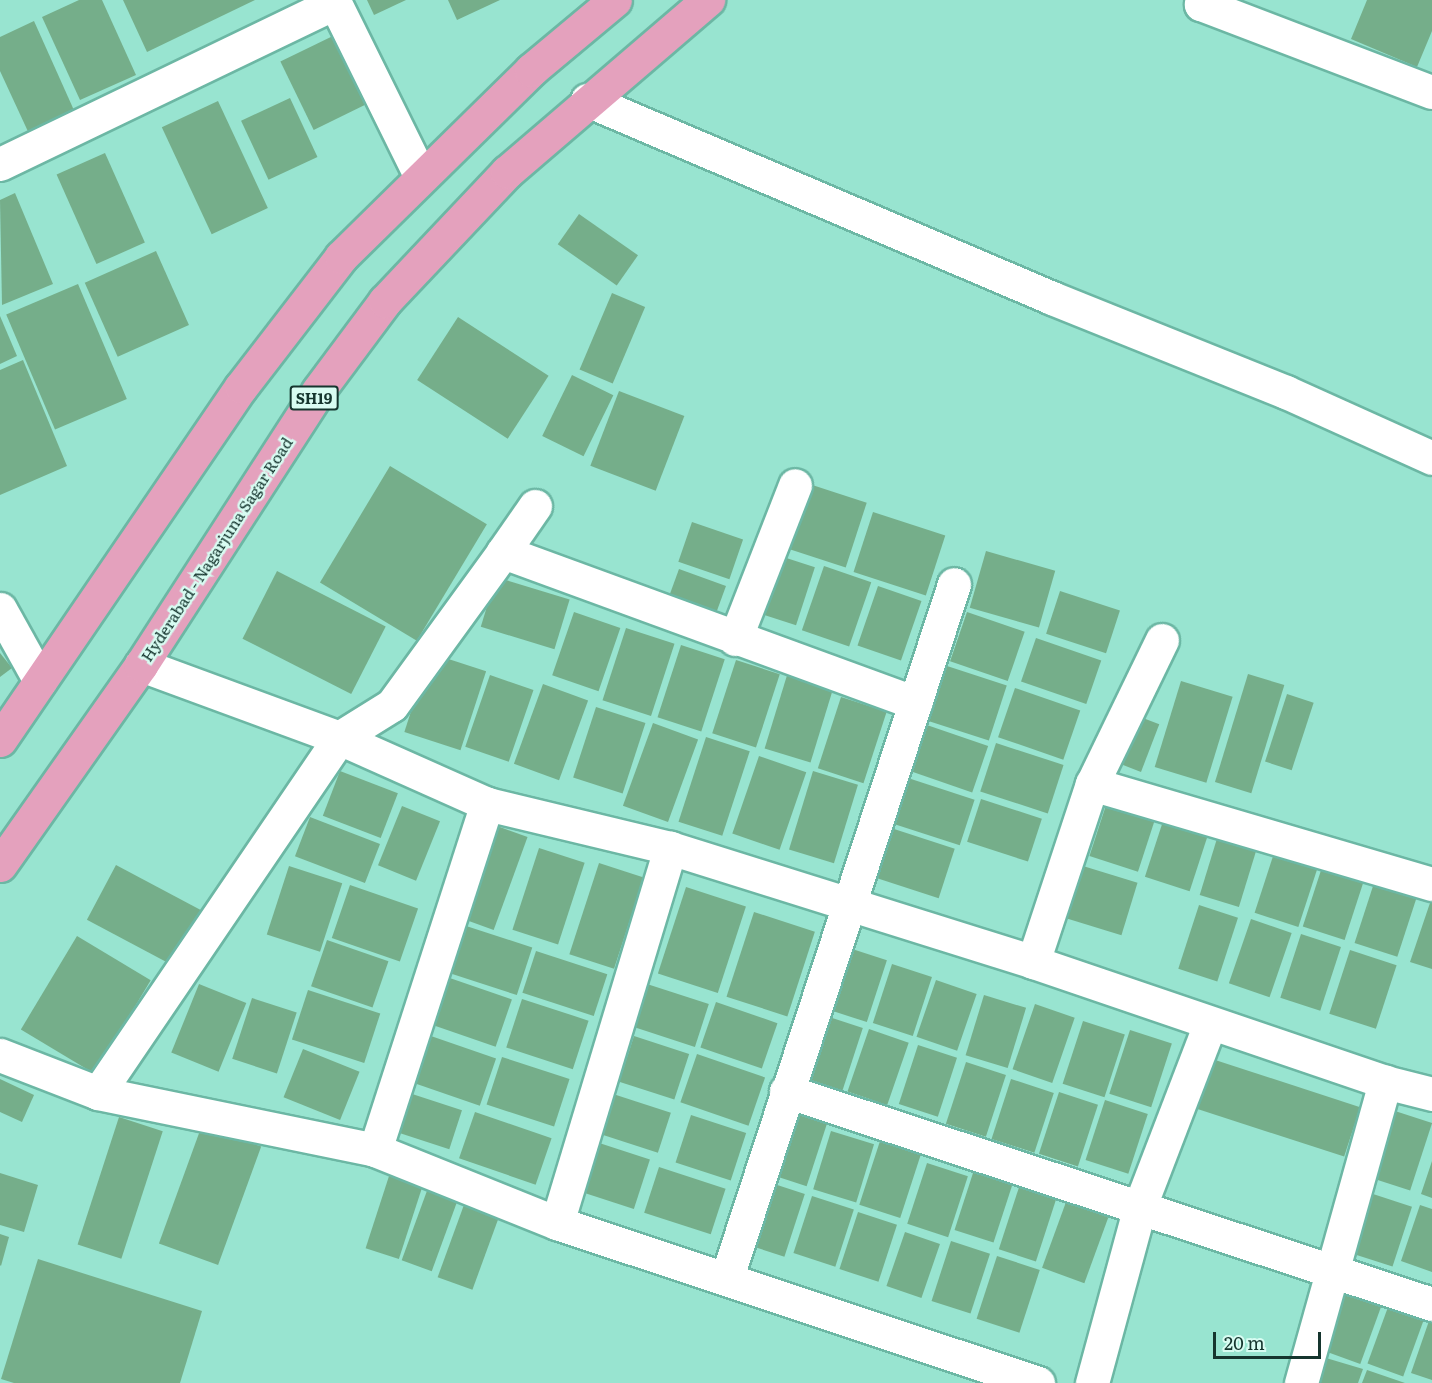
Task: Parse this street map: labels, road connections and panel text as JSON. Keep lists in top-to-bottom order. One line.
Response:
{"streets":{"main road":["SH19","Hyderabad - Nagarjuna Sagar Road"]},"scale_bar":"20 m"}
